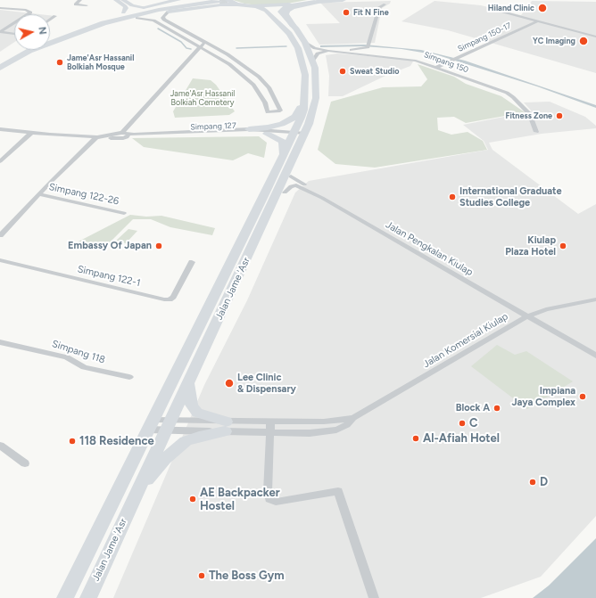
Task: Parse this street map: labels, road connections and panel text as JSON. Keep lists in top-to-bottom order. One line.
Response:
{"streets":{"main road":["Jalan Jame 'Asr"],"street":["Simpang 150-17","Simpang 150","Simpang 127","Simpang 122-26","Jalan Pengkalan Kiulap","Simpang 122-1","Jalan Komersial Kiulap","Simpang 118"]},"crossings":[["Simpang 150-17","Simpang 150"],["Simpang 150","Jalan Jame 'Asr"],["Simpang 127","Jalan Jame 'Asr"],["Jalan Pengkalan Kiulap","Jalan Komersial Kiulap"],["Jalan Jame 'Asr","Jalan Komersial Kiulap"]],"parks":["Jame'Asr Hassanil Bolkiah Cemetery"],"places":["Hiland Clinic","Fit N Fine","YC Imaging","Jame'Asr Hassanil Bolkiah Mosque","Sweat Studio","Fitness Zone","International Graduate Studies College","Embassy Of Japan","Kiulap Plaza Hotel","Lee Clinic & Dispensary","Impiana Jaya Complex","Block A","C","Al-Afiah Hotel","118 Residence","D","AE Backpacker Hostel","The Boss Gym"],"north":"right"}
